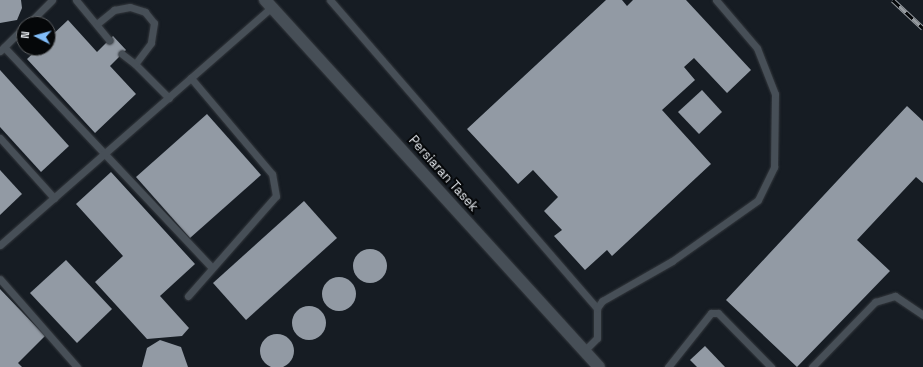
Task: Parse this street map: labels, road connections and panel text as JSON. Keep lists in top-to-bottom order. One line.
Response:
{"streets":{"street":["Persiaran Tasek"]},"north":"left"}
